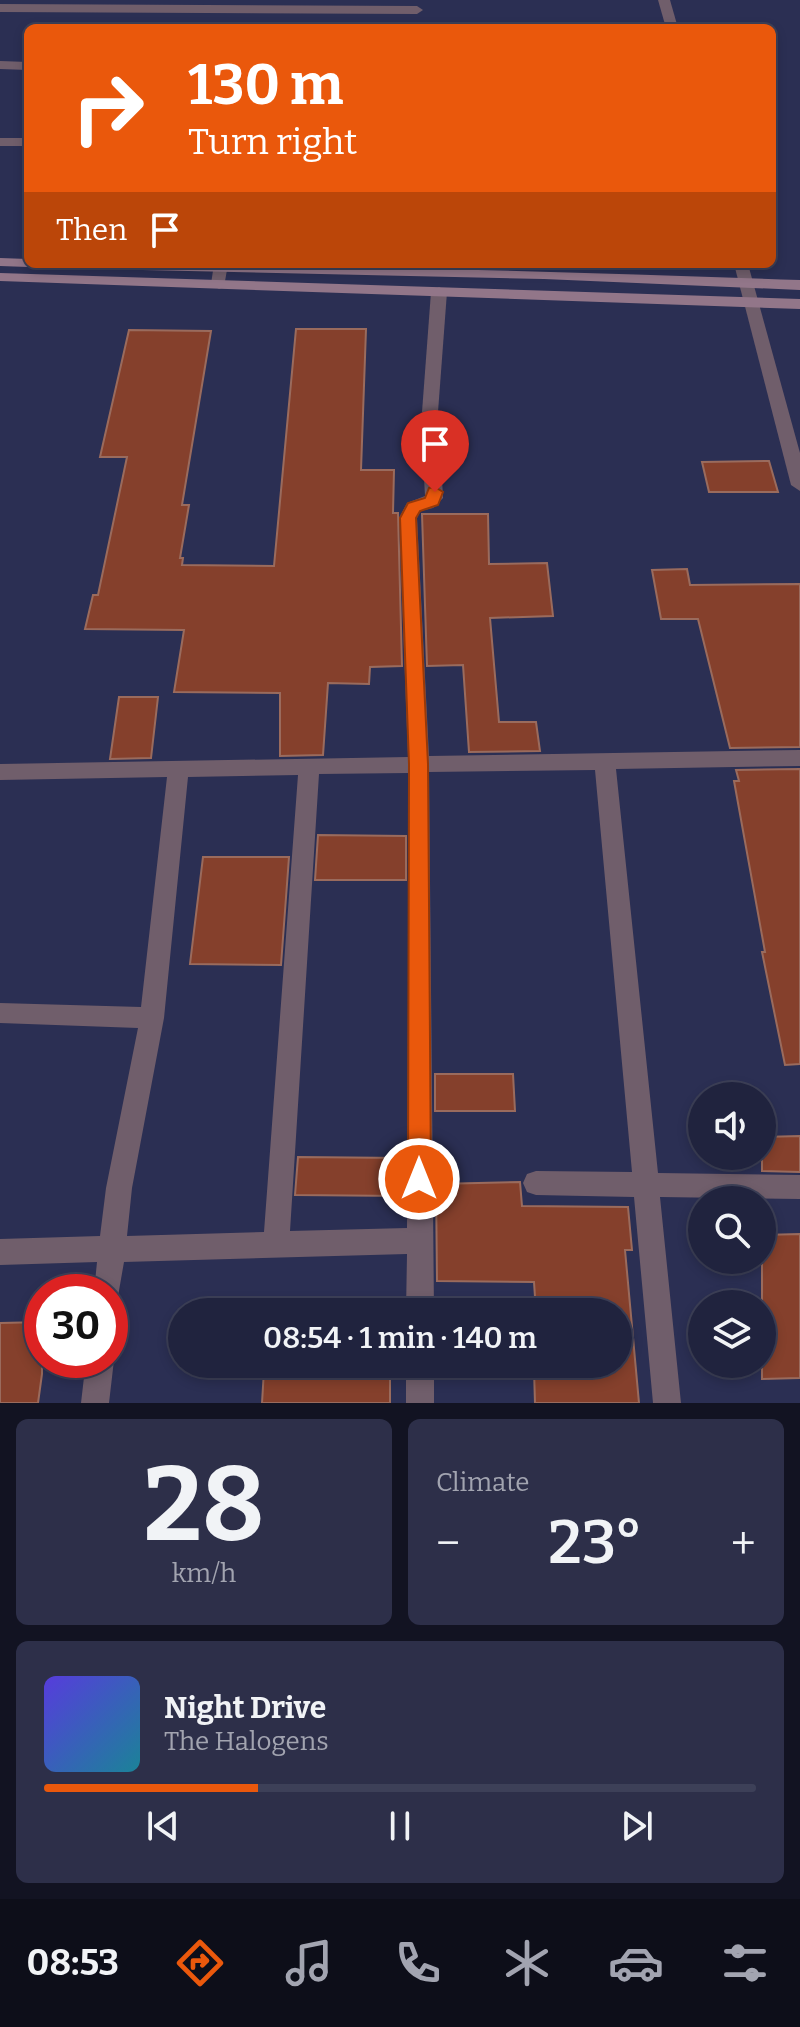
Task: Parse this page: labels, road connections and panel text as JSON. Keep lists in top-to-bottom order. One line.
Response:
{"page":{"turn":["130 m","Turn right"],"then":"Then","limit":"30","trip":"08:54 · 1 min · 140 m","tile":[["28","km/h"],"Climate"],"heat":["−","23°","+"],"song":["Night Drive","The Halogens"],"tabs":"08:53"}}
